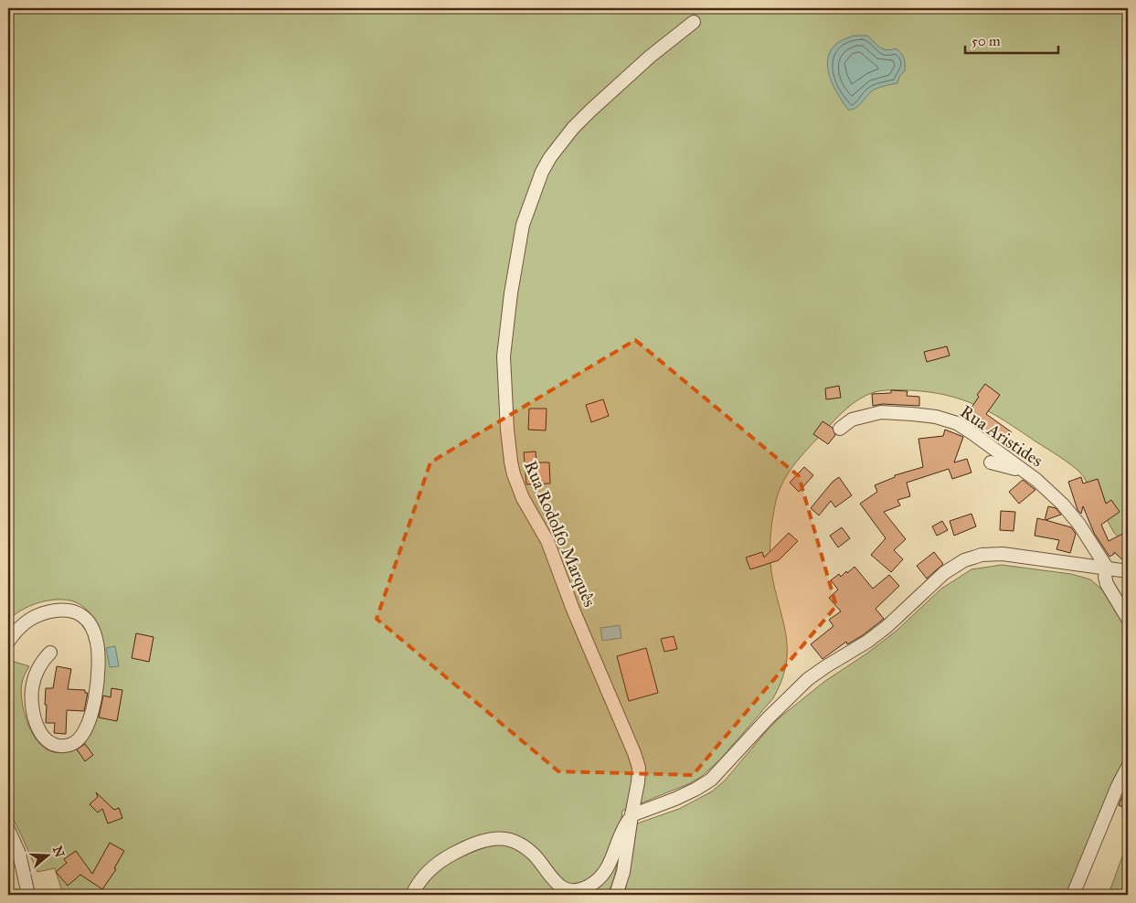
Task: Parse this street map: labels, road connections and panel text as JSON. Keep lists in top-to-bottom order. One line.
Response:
{"streets":{"street":["Rua Aristides","Rua Rodolfo Marquês"]},"scale_bar":"50 m","north":"right"}
